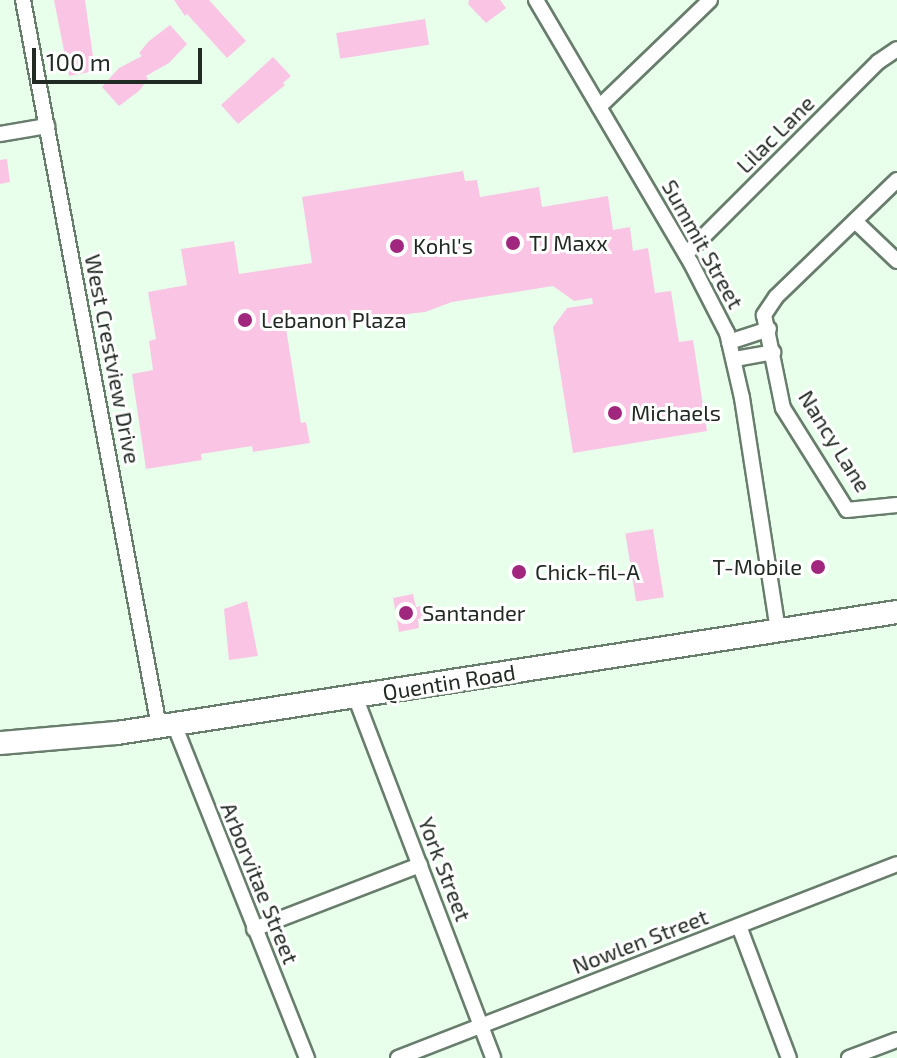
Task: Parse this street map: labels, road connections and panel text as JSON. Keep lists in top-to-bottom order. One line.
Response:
{"streets":{"highway":["Quentin Road"],"street":["Lilac Lane","Summit Street","West Crestview Drive","Nancy Lane","York Street","Arborvitae Street","Nowlen Street"]},"crossings":[["Lilac Lane","Summit Street"],["Summit Street","Quentin Road"],["West Crestview Drive","Quentin Road"],["West Crestview Drive","Arborvitae Street"],["Quentin Road","York Street"],["Quentin Road","Arborvitae Street"],["York Street","Nowlen Street"]],"places":["TJ Maxx","Kohl's","Lebanon Plaza","Michaels","T-Mobile","Chick-fil-A","Santander"],"scale_bar":"100 m"}
